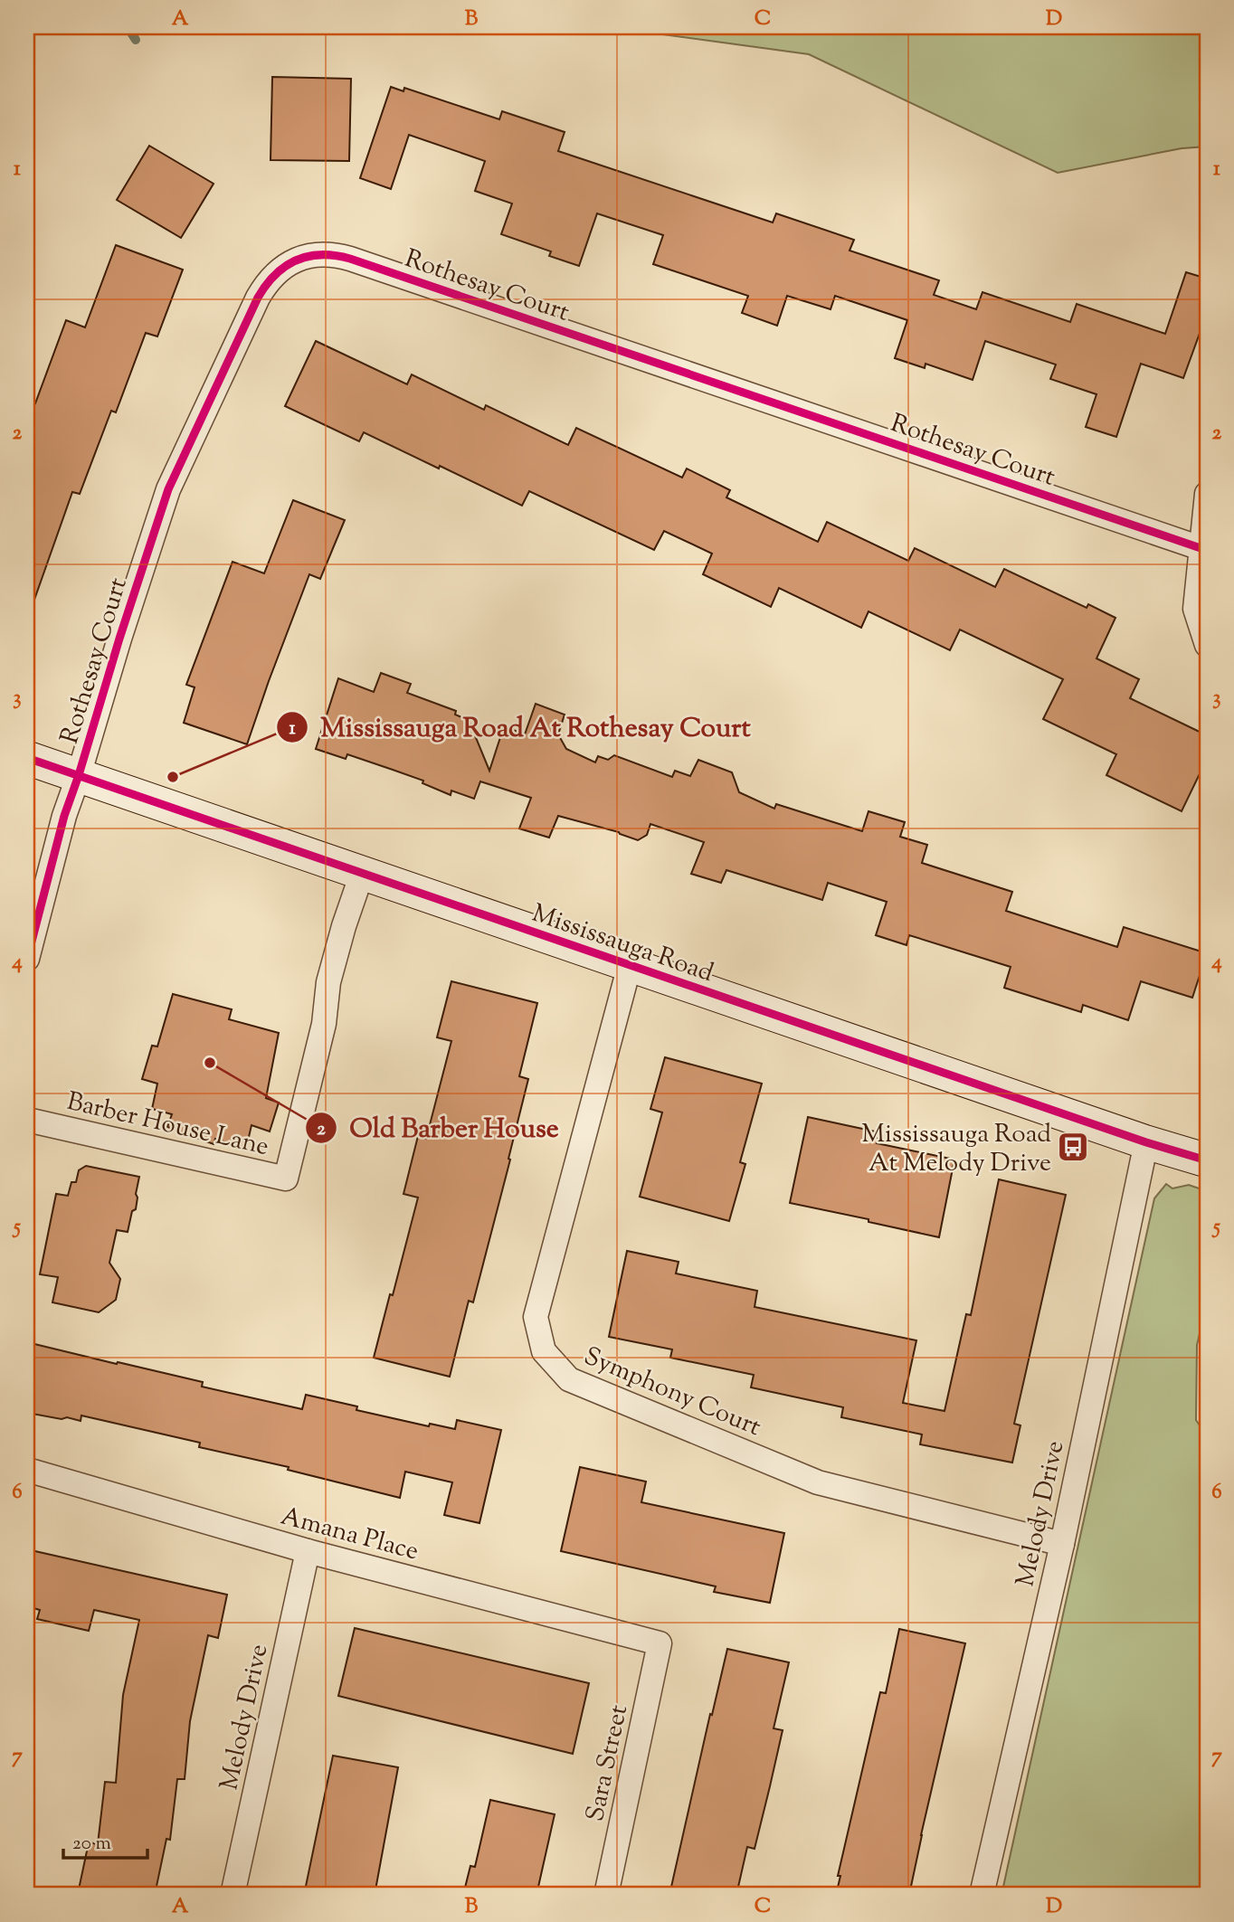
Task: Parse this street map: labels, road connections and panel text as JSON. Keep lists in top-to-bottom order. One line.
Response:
{"streets":{"main road":["Mississauga Road"],"street":["Rothesay Court","Barber House Lane","Symphony Court","Melody Drive","Amana Place","Sara Street"]},"crossings":[["Rothesay Court","Mississauga Road"],["Mississauga Road","Barber House Lane"],["Mississauga Road","Symphony Court"],["Mississauga Road","Melody Drive"],["Symphony Court","Melody Drive"],["Melody Drive","Amana Place"],["Amana Place","Sara Street"]],"places":{"other":["Mississauga Road At Rothesay Court","Old Barber House"],"bus stop":["Mississauga Road At Melody Drive"]},"scale_bar":"20 m","grid":{"columns":["A","B","C","D"],"rows":["1","2","3","4","5","6","7"]}}
